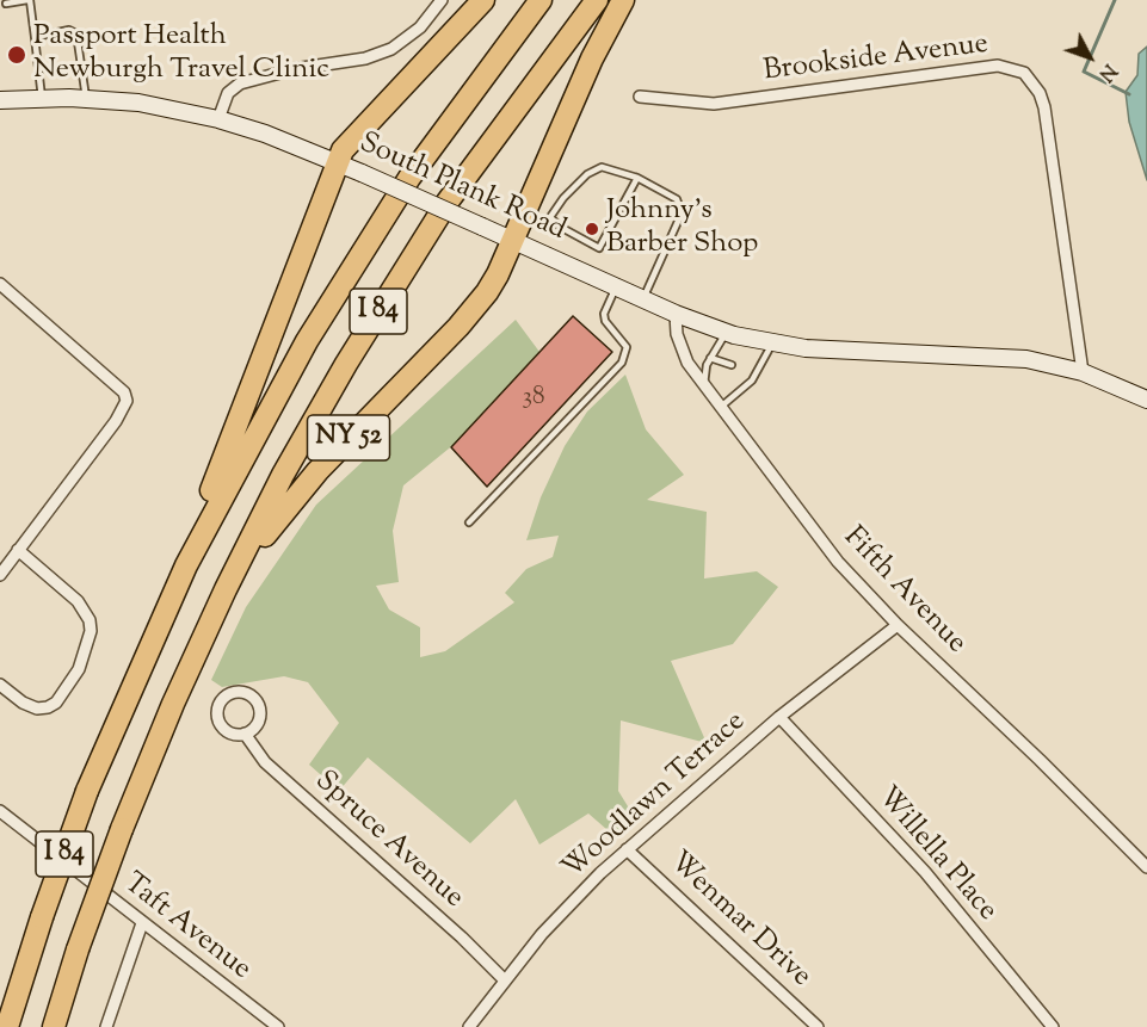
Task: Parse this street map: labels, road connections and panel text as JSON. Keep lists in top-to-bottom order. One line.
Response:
{"streets":{"highway":["I 84","NY 52"],"main road":["South Plank Road"],"street":["Brookside Avenue","Fifth Avenue","Woodlawn Terrace","Spruce Avenue","Willella Place","Wenmar Drive","Taft Avenue"]},"crossings":[["Brookside Avenue","South Plank Road"],["South Plank Road","NY 52"],["South Plank Road","Fifth Avenue"],["I 84","NY 52"],["Fifth Avenue","Woodlawn Terrace"],["Woodlawn Terrace","Spruce Avenue"],["Woodlawn Terrace","Willella Place"],["Woodlawn Terrace","Wenmar Drive"]],"places":["Passport Health Newburgh Travel Clinic","Johnny’s Barber Shop"],"house_numbers":["38"],"north":"bottom right"}
